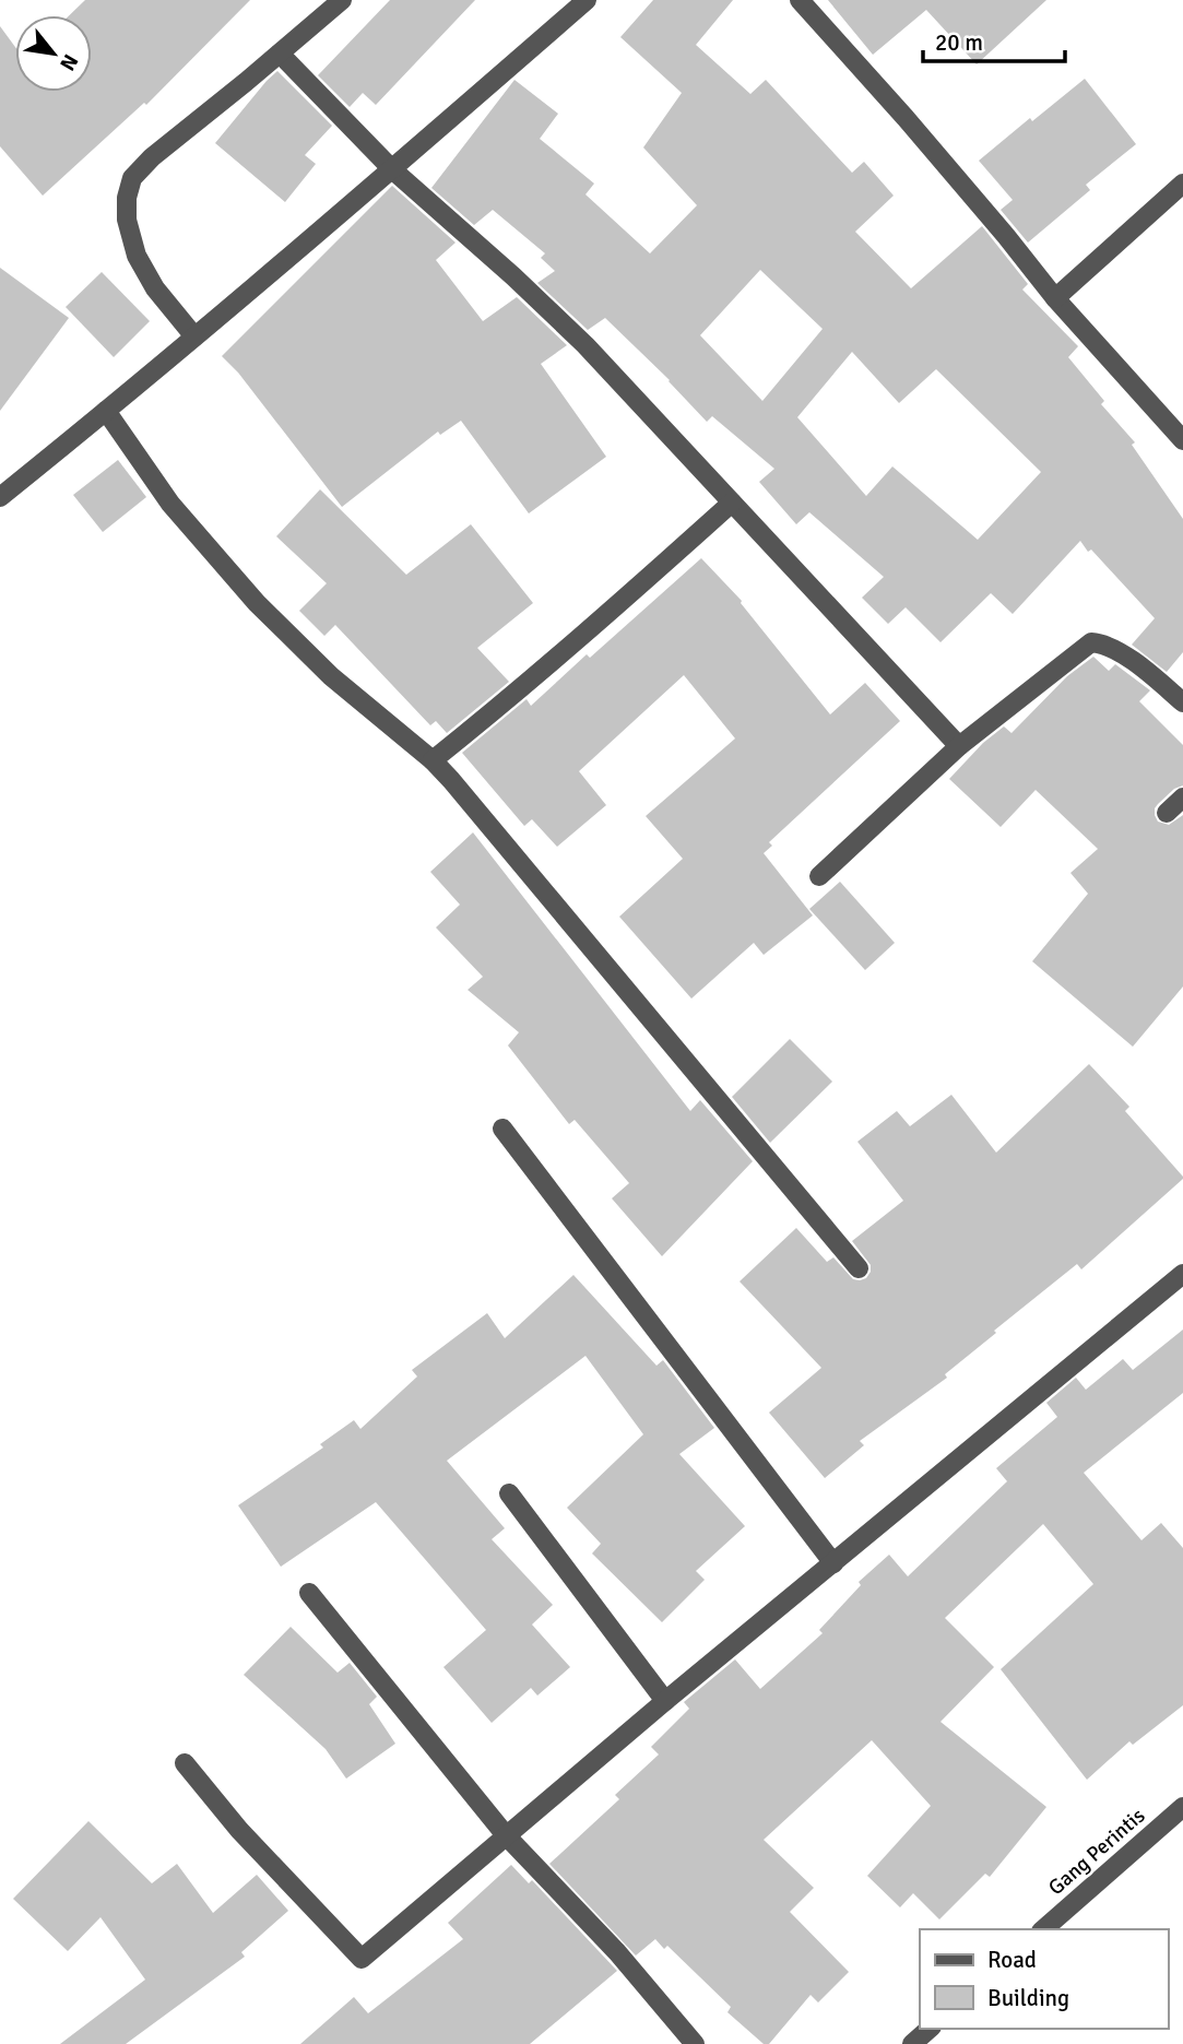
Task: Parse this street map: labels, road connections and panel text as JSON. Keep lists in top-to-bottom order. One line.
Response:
{"streets":{"street":["Gang Perintis"]},"legend":["Road","Building"],"scale_bar":"20 m","north":"bottom right"}
